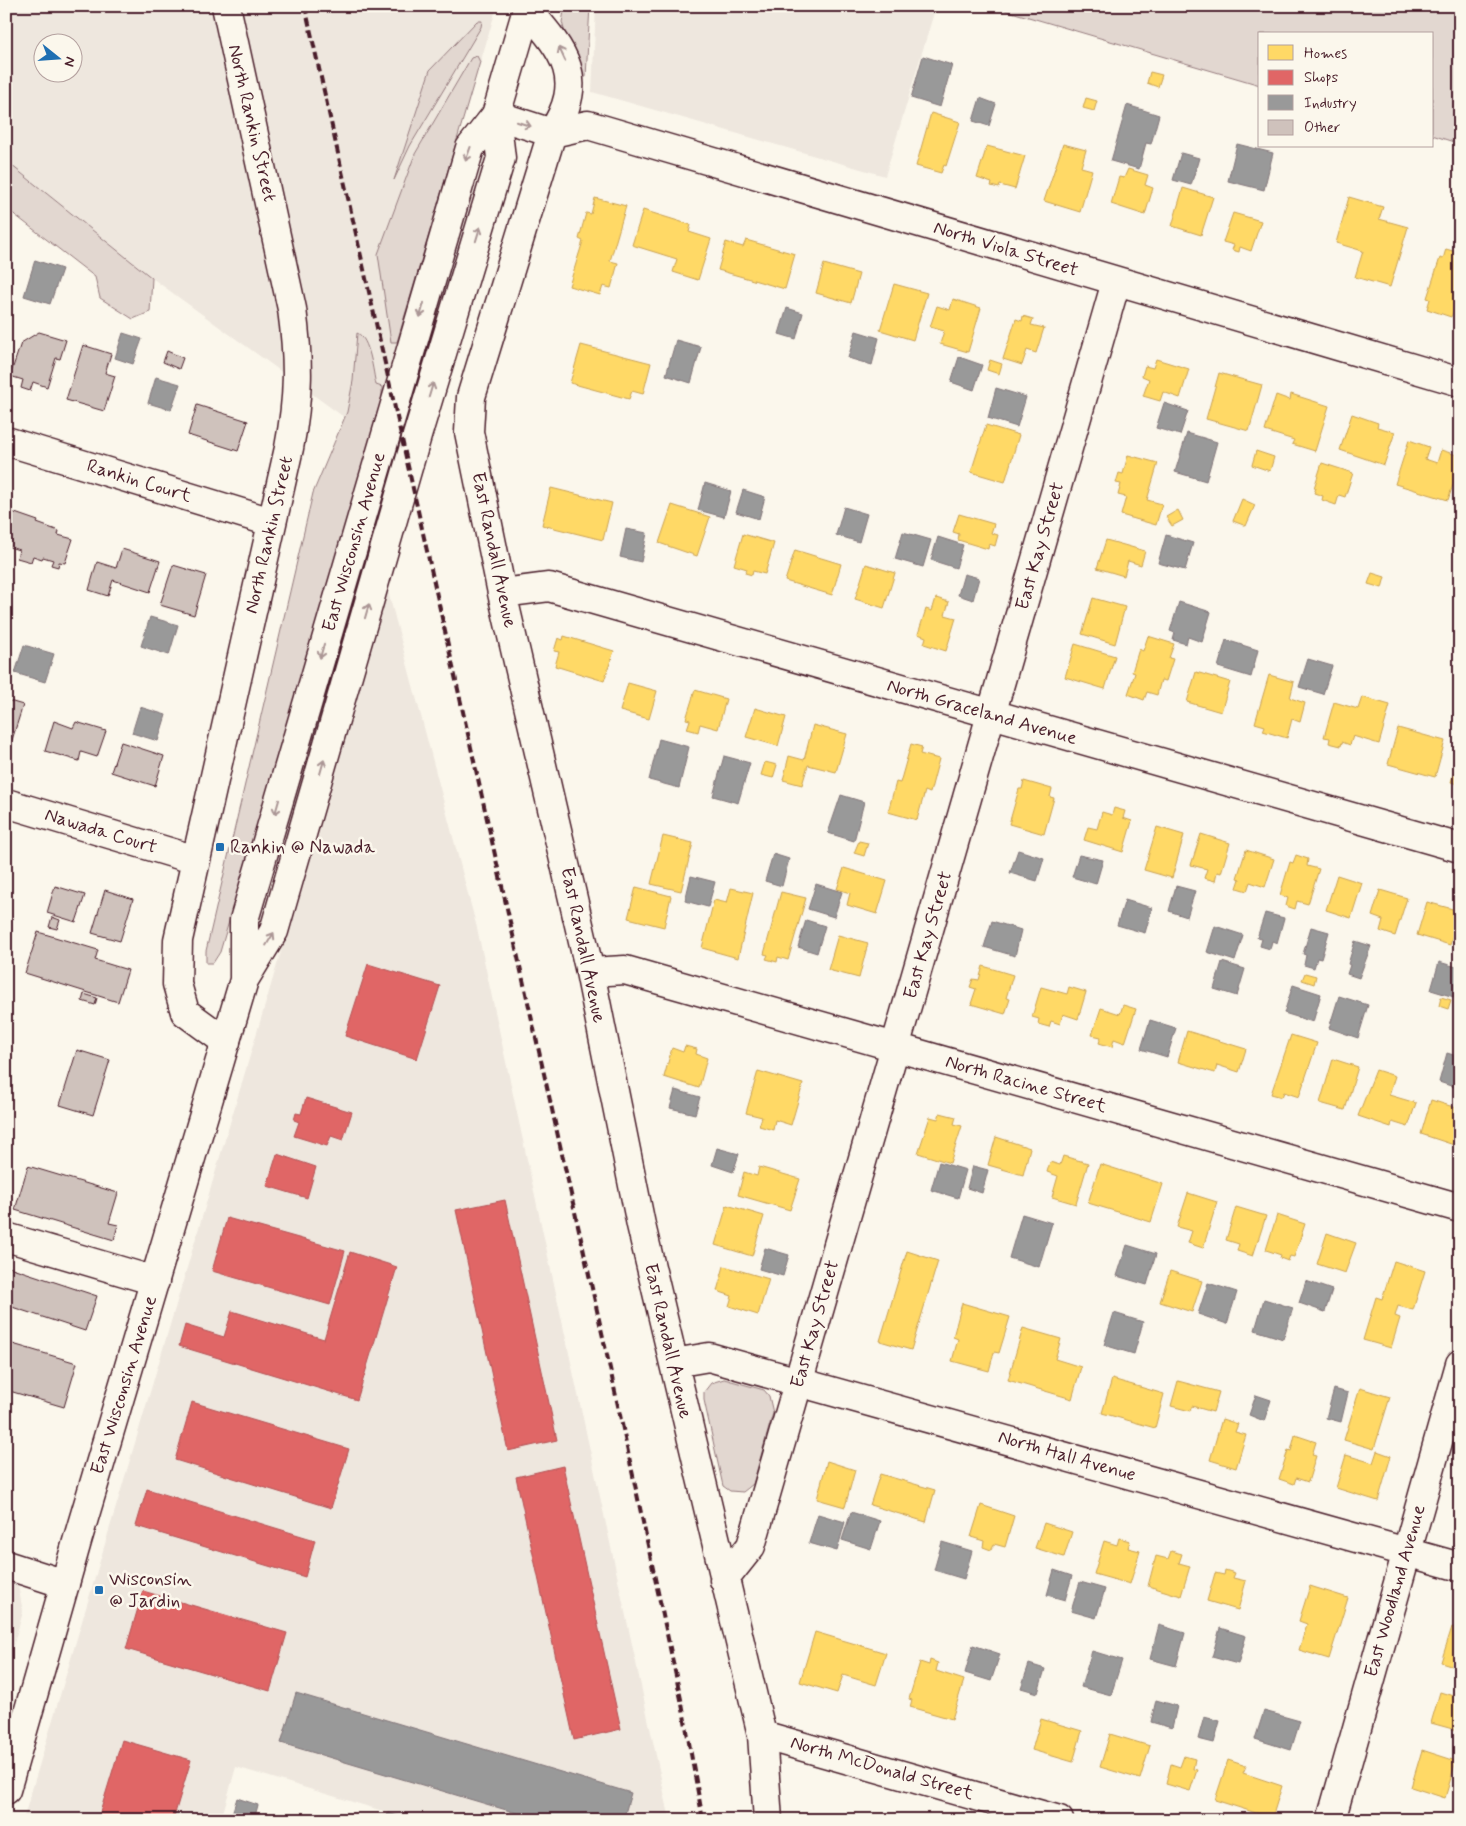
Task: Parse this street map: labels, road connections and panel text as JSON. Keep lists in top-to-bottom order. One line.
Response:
{"streets":{"street":["North Rankin Street","North Viola Street","Rankin Court","East Wisconsin Avenue","East Kay Street","East Randall Avenue","North Graceland Avenue","Nawada Court","North Racine Street","North Hall Avenue","East Woodland Avenue","North McDonald Street"]},"crossings":[["North Rankin Street","Rankin Court"],["North Rankin Street","East Wisconsin Avenue"],["North Rankin Street","Nawada Court"],["North Viola Street","East Kay Street"],["North Viola Street","East Randall Avenue"],["East Kay Street","East Randall Avenue"],["East Kay Street","North Graceland Avenue"],["East Kay Street","North Racine Street"],["East Kay Street","North Hall Avenue"],["East Randall Avenue","North Graceland Avenue"],["East Randall Avenue","North Racine Street"],["East Randall Avenue","North Hall Avenue"],["East Randall Avenue","North McDonald Street"],["North Hall Avenue","East Woodland Avenue"]],"places":{"transit":["Rankin @ Nawada","Wisconsin @ Jardin"]},"legend":["Homes","Shops","Industry","Other"],"north":"right"}
